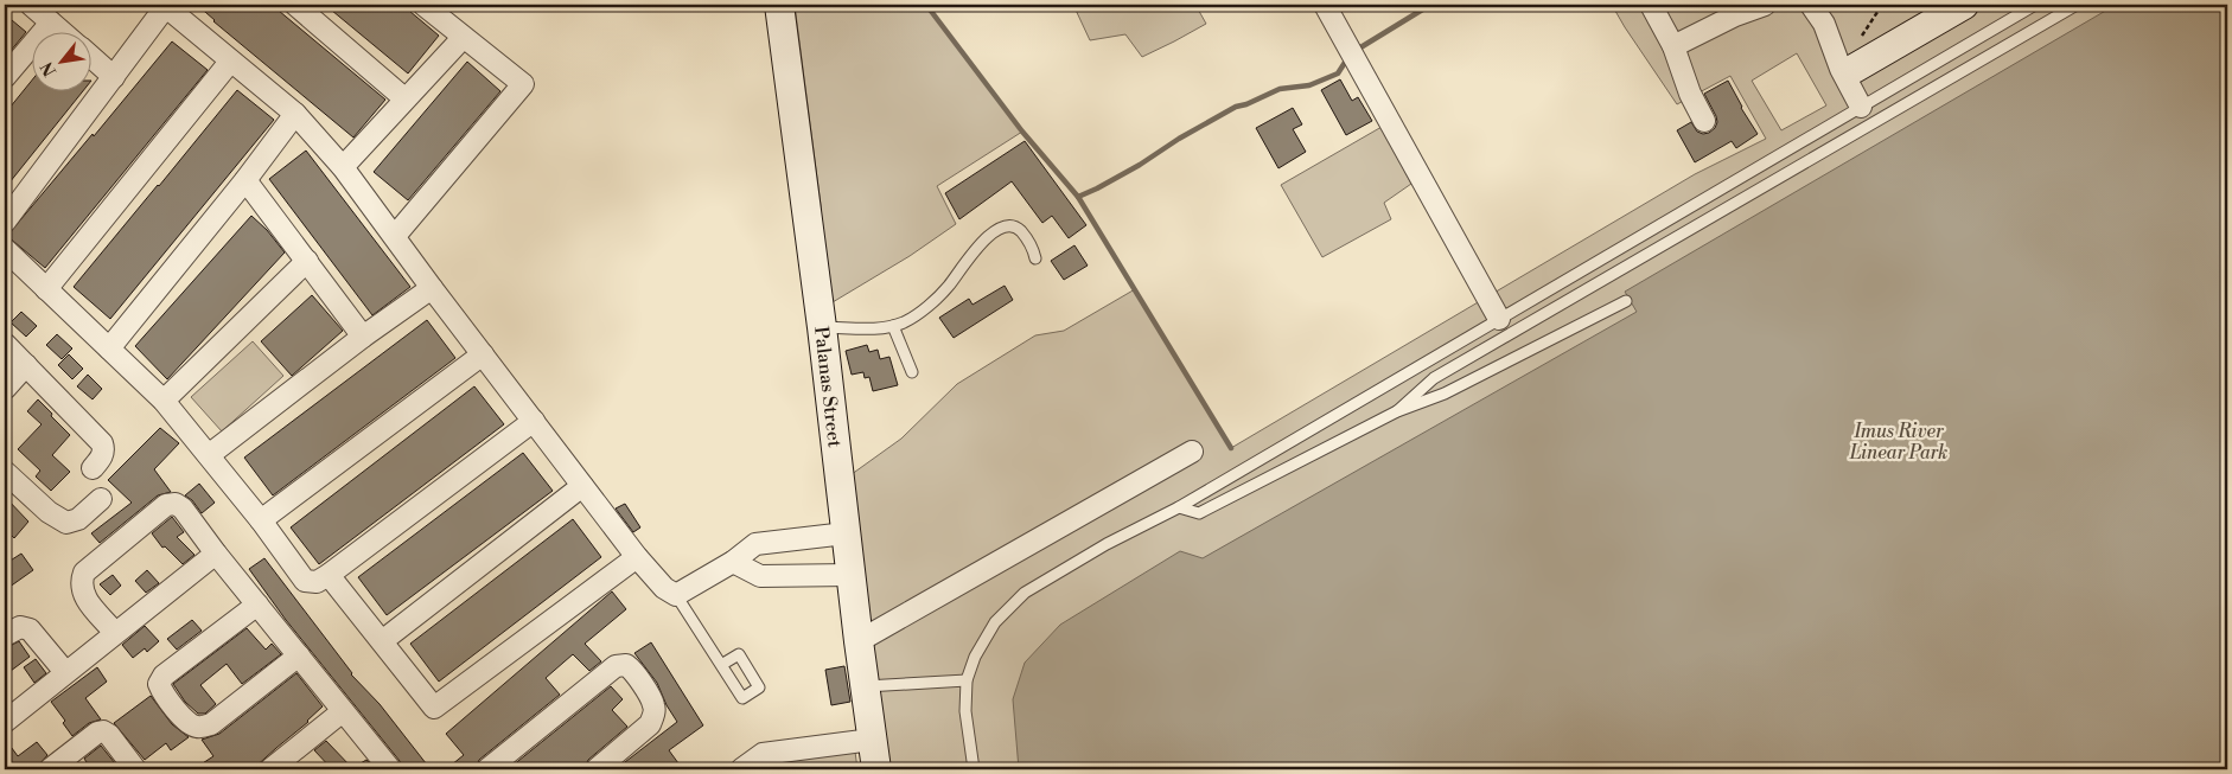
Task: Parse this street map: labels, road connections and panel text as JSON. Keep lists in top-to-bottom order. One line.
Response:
{"streets":{"main road":["Palanas Street"]},"parks":["Imus River Linear Park"],"north":"bottom left"}
